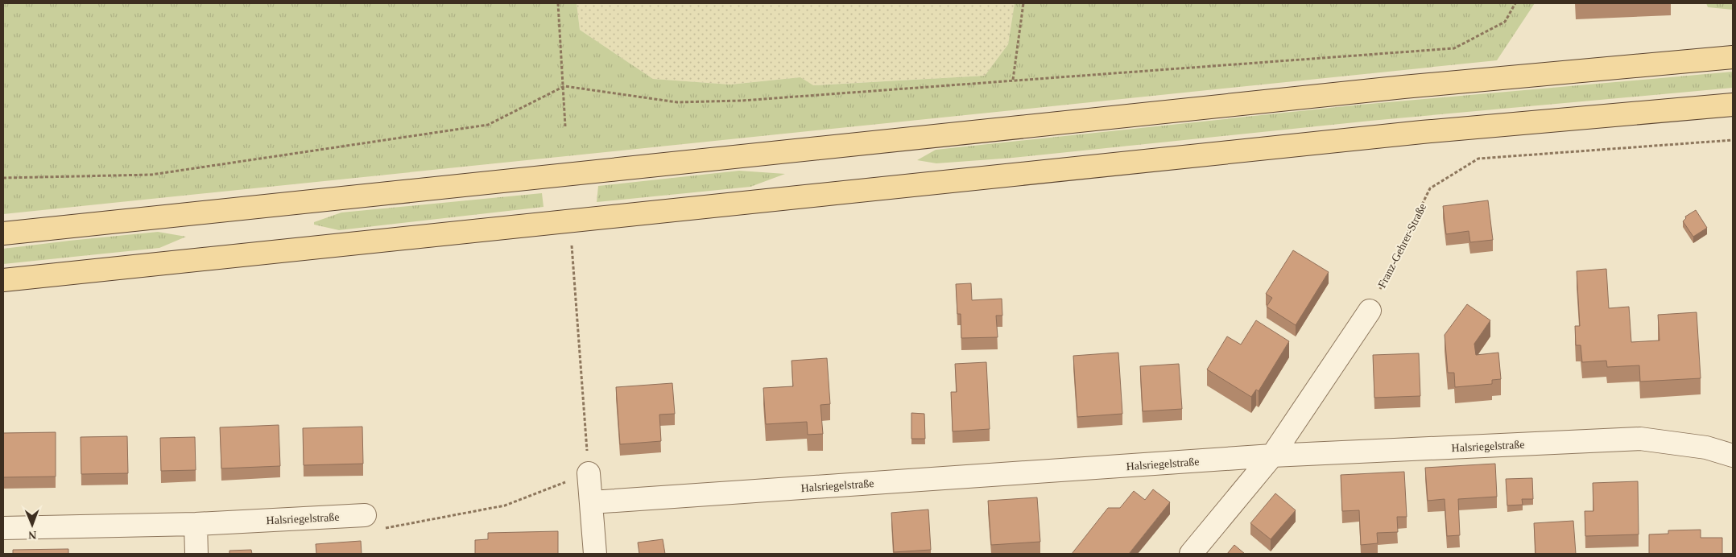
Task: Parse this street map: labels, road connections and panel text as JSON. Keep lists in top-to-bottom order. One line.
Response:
{"streets":{"street":["Halsriegelstraße"],"path":["Franz-Gehrer-Straße"]},"north":"bottom"}
